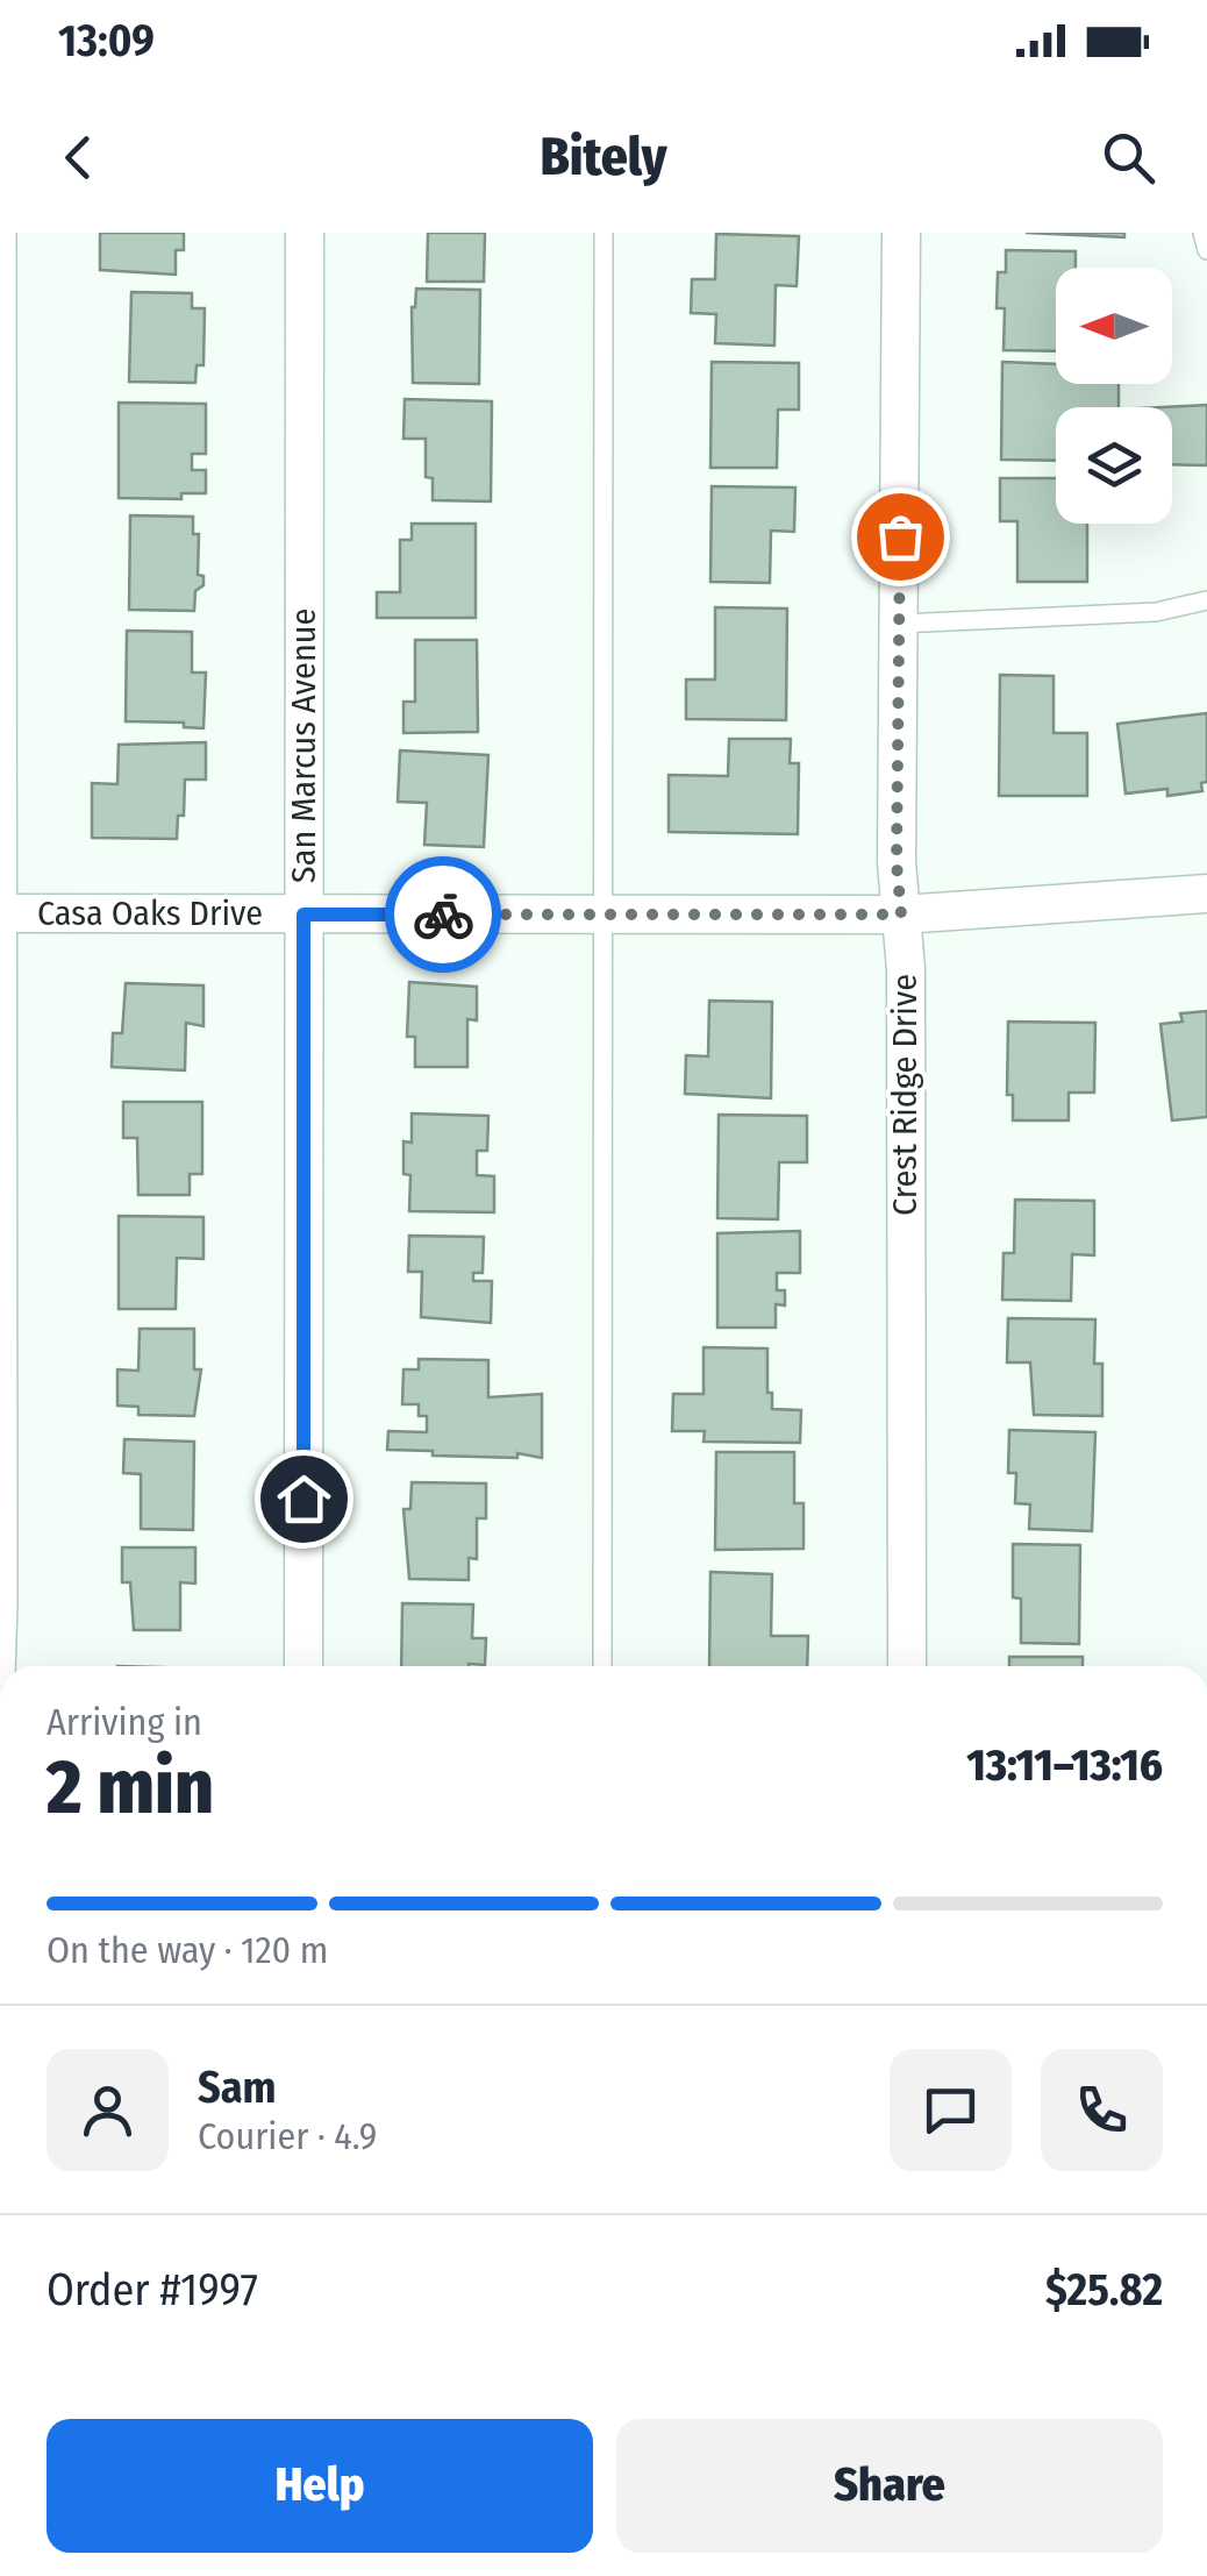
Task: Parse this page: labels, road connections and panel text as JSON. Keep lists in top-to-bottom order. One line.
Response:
{"streets":{"street":["San Marcus Avenue","Casa Oaks Drive","Crest Ridge Drive"]},"crossings":[["San Marcus Avenue","Casa Oaks Drive"],["Casa Oaks Drive","Crest Ridge Drive"]],"north":"left","page":{"status":"13:09","header":"Bitely","heading":["2 min","Arriving in","13:11–13:16"],"panel":["Sam","Courier · 4.9","Order #1997","$25.82"],"bar":"On the way · 120 m","buttons":["Help","Share"]}}
